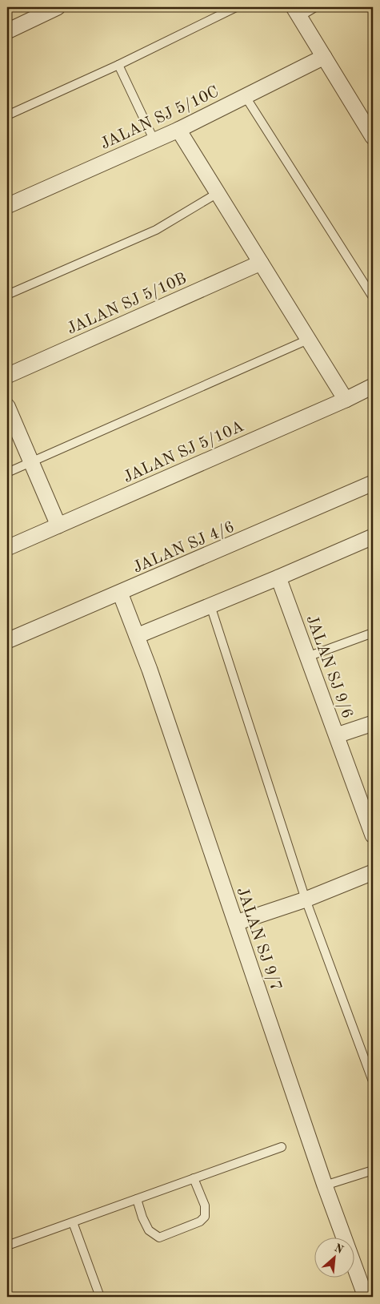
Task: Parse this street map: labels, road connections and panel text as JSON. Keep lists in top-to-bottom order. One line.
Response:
{"streets":{"street":["JALAN SJ 5/10C","JALAN SJ 5/10B","JALAN SJ 5/10A","JALAN SJ 4/6","JALAN SJ 9/6","JALAN SJ 9/7"]},"crossings":[["JALAN SJ 4/6","JALAN SJ 9/7"]],"north":"top right"}
